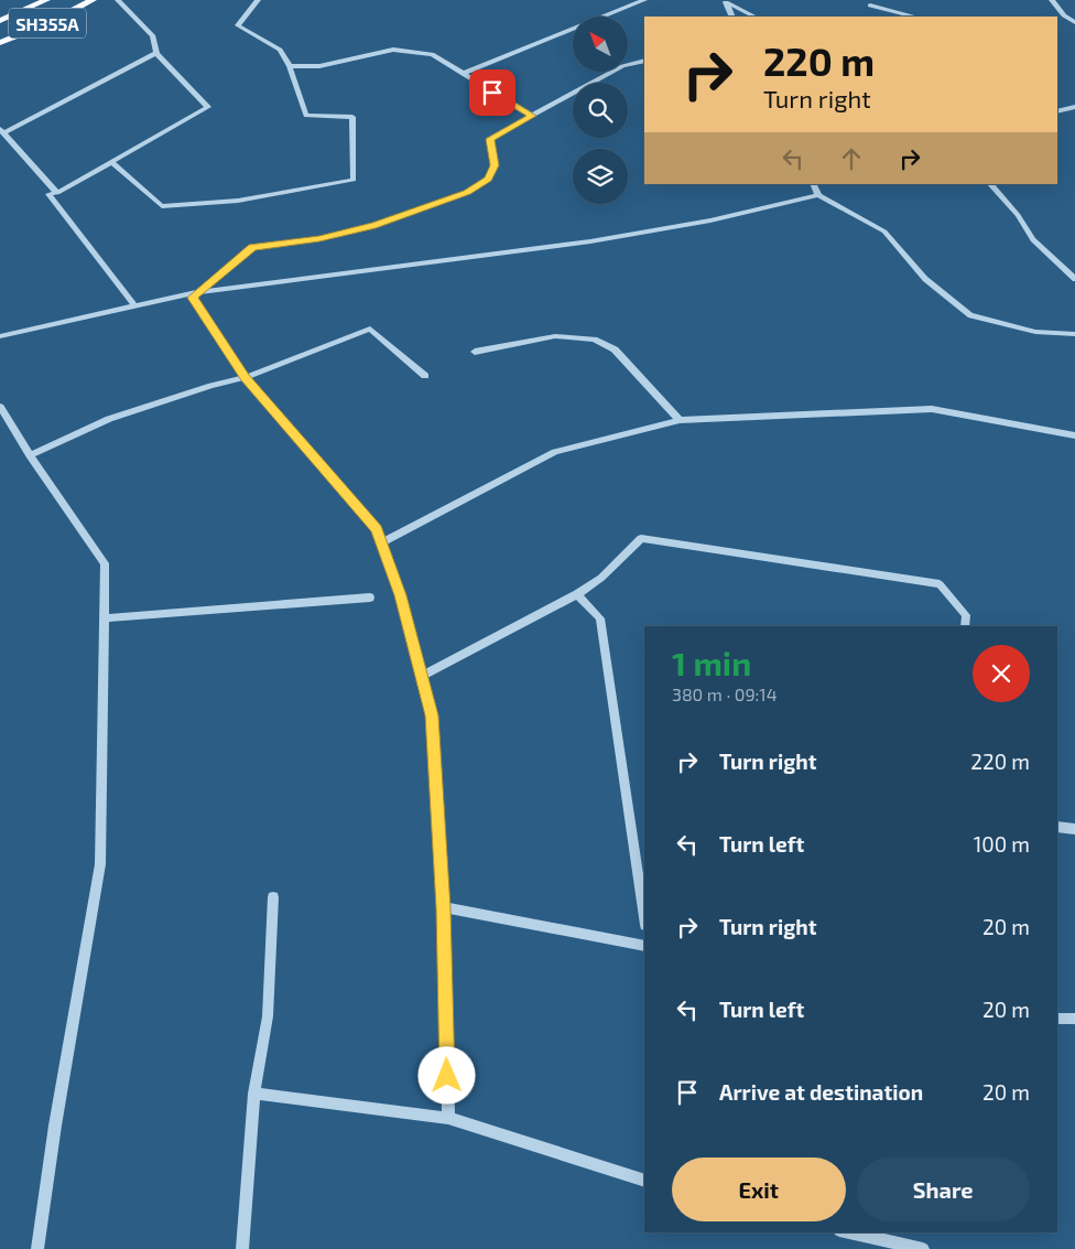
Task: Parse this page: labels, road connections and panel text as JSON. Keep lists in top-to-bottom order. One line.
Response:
{"streets":{"main road":["SH355A"]},"north":"top left","page":{"turn":["220 m","Turn right"],"heading":["1 min","380 m · 09:14"],"list":[{"name":"Turn right","value":"220 m"},{"name":"Turn left","value":"100 m"},{"name":"Turn right","value":"20 m"},{"name":"Turn left","value":"20 m"},{"name":"Arrive at destination","value":"20 m"}],"buttons":["Exit","Share"]}}
